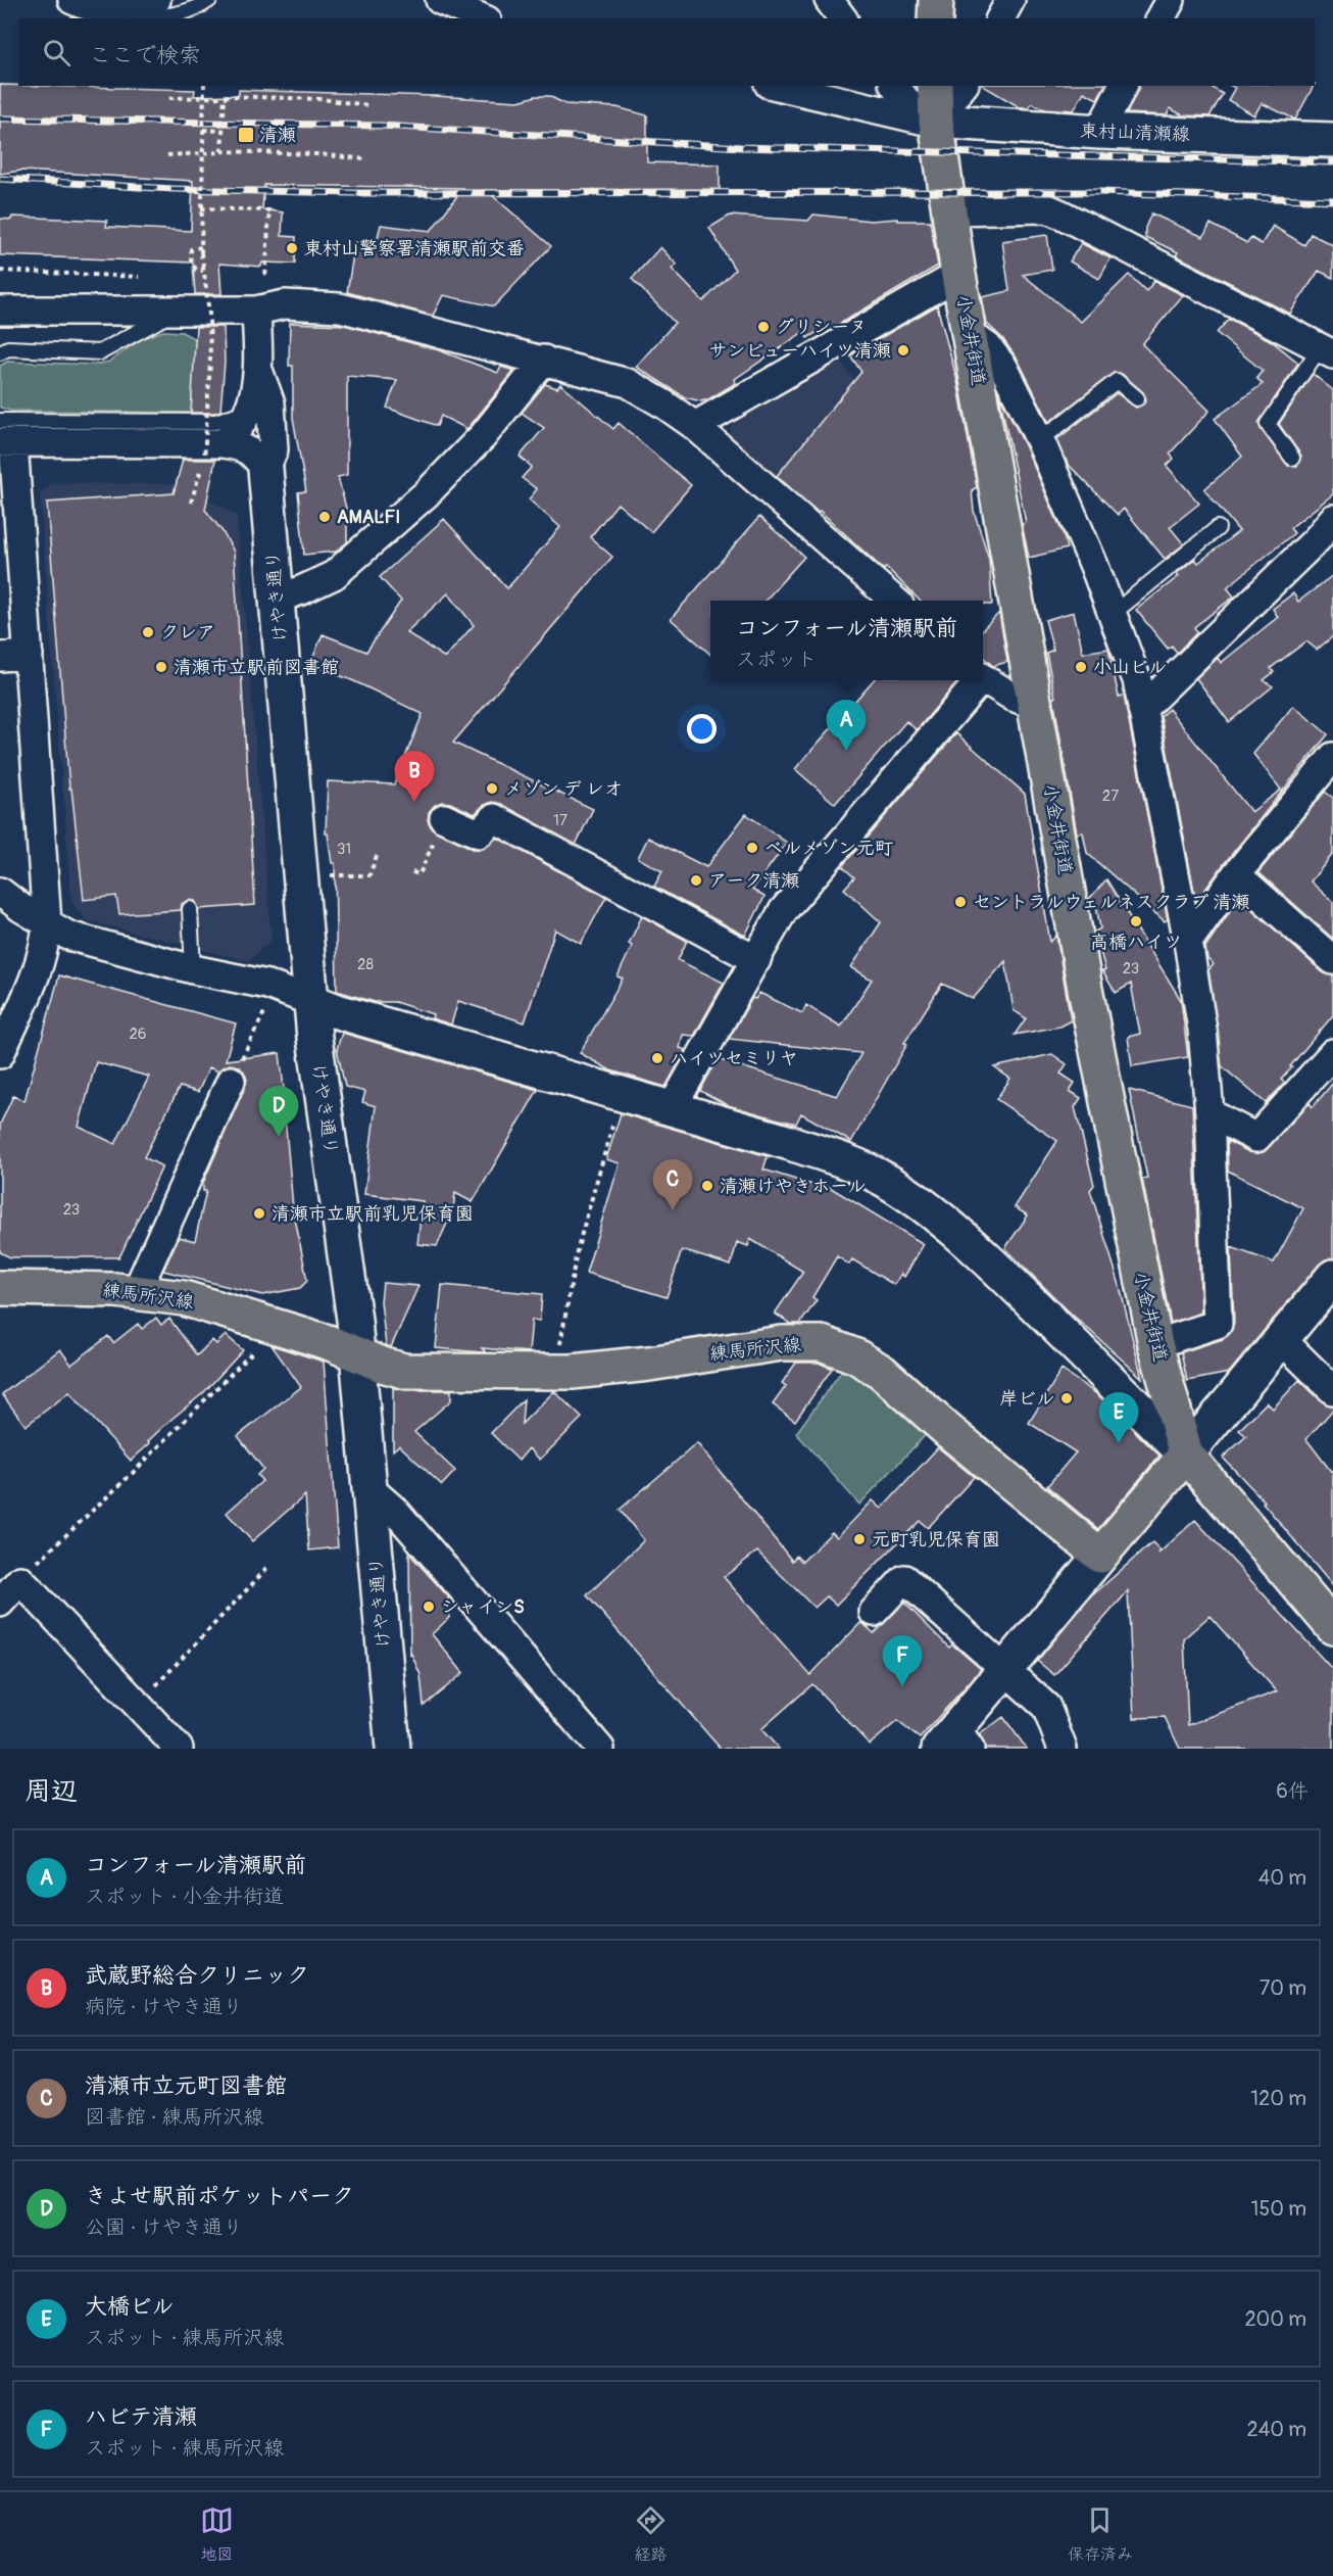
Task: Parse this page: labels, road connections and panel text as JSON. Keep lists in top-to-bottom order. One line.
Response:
{"streets":{"main road":["小金井街道","練馬所沢線"],"street":["東村山清瀬線","けやき通り"]},"crossings":[["東村山清瀬線","小金井街道"],["けやき通り","練馬所沢線"]],"places":{"transit":["清瀬"],"other":["東村山警察署清瀬駅前交番","グリシーヌ","サンビューハイツ清瀬","AMALFI","クレア","清瀬市立駅前図書館","小山ビル","メゾン デ レオ","ベルメゾン元町","アーク清瀬","セントラルウェルネスクラブ 清瀬","高橋ハイツ","ハイツセミリヤ","清瀬けやきホール","清瀬市立駅前乳児保育園","岸ビル","元町乳児保育園","シャインS"]},"house_numbers":["27","17","31","28","23","26","23"],"page":{"search":"ここで検索","popup":["コンフォール清瀬駅前","スポット"],"pins":["A","B","D","C","E","F"],"heading":["周辺","6件"],"list":[{"mark":"A","name":"コンフォール清瀬駅前","note":"スポット · 小金井街道","value":"40 m"},{"mark":"B","name":"武蔵野総合クリニック","note":"病院 · けやき通り","value":"70 m"},{"mark":"C","name":"清瀬市立元町図書館","note":"図書館 · 練馬所沢線","value":"120 m"},{"mark":"D","name":"きよせ駅前ポケットパーク","note":"公園 · けやき通り","value":"150 m"},{"mark":"E","name":"大橋ビル","note":"スポット · 練馬所沢線","value":"200 m"},{"mark":"F","name":"ハビテ清瀬","note":"スポット · 練馬所沢線","value":"240 m"}],"nav":["地図","経路","保存済み"]}}
